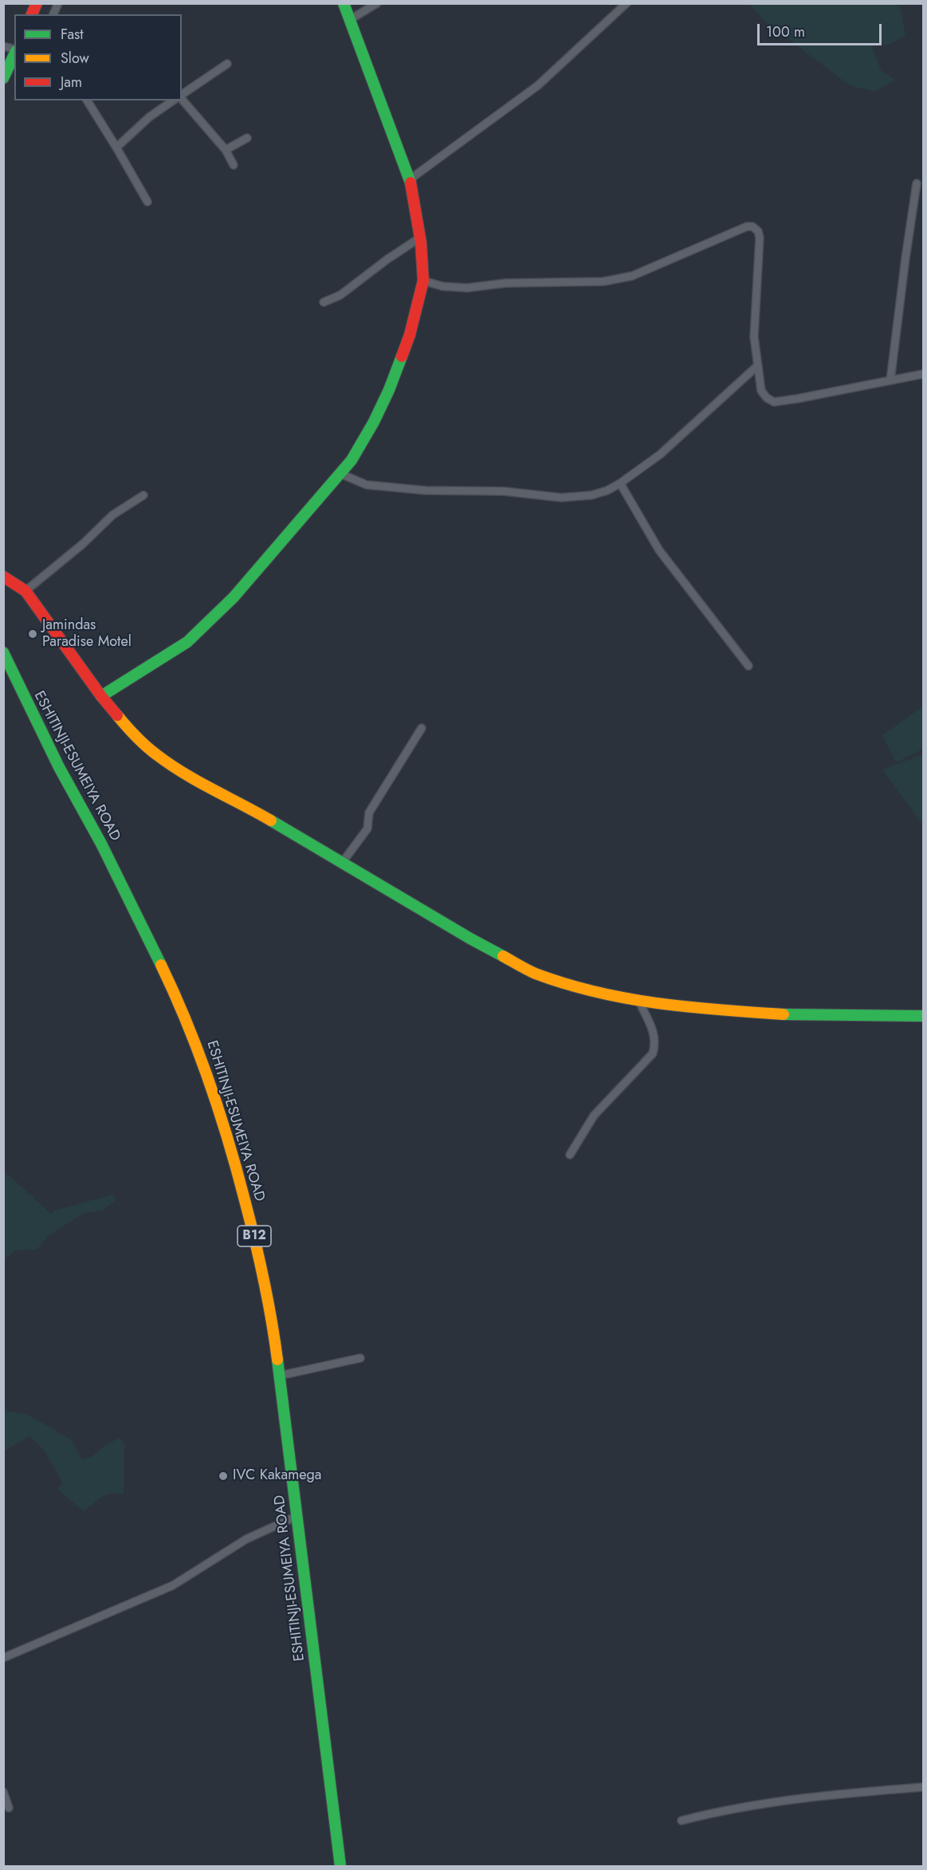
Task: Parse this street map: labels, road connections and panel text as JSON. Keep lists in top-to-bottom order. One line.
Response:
{"streets":{"main road":["ESHITINJI-ESUMEIYA ROAD","B12"]},"places":["Jamindas Paradise Motel","IVC Kakamega"],"legend":["Fast","Slow","Jam"],"scale_bar":"100 m"}
